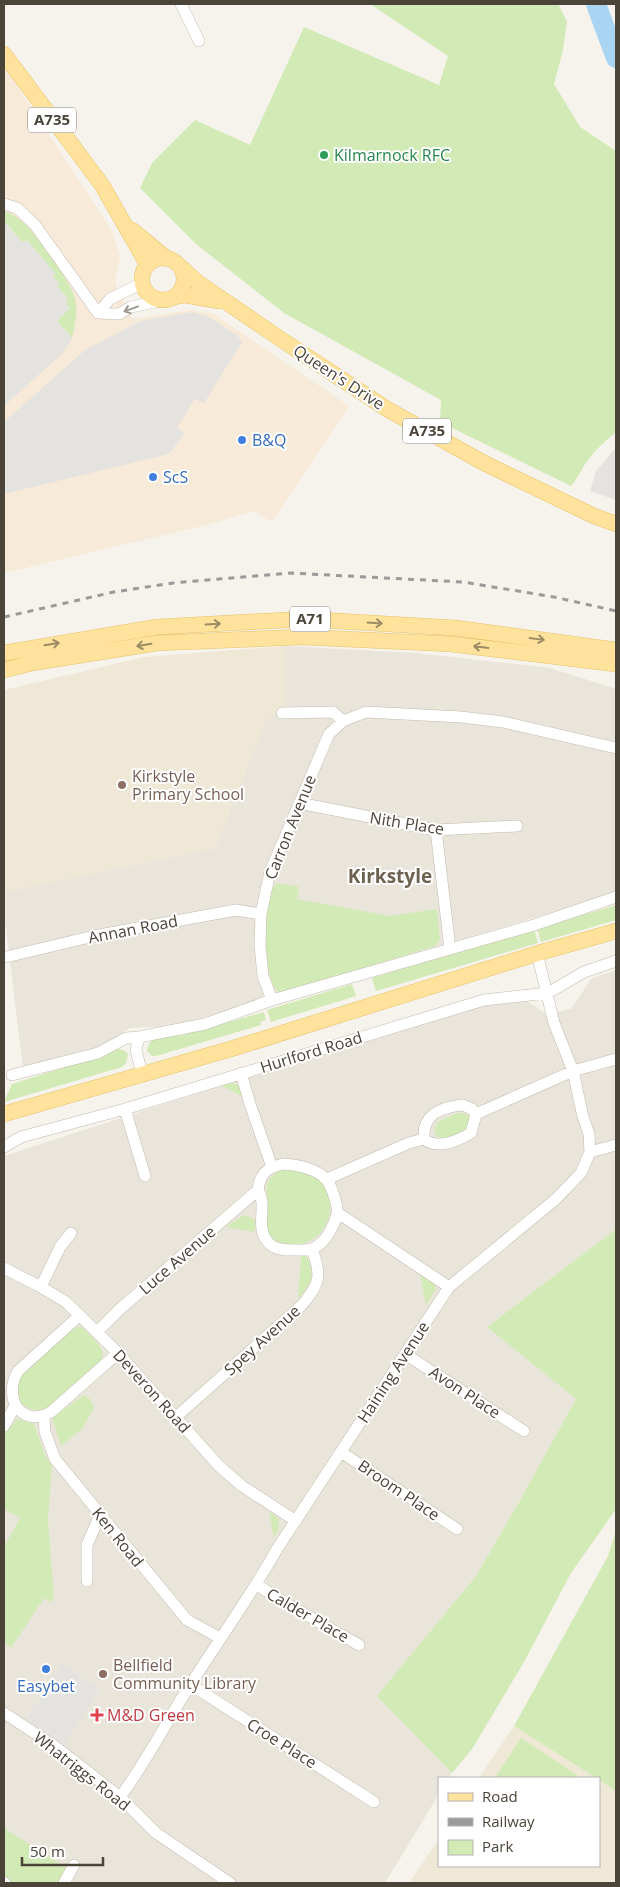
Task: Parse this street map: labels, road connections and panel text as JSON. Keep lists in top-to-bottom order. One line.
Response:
{"streets":{"main road":["A735","Queen's Drive","A71","Hurlford Road"],"street":["Nith Place","Carron Avenue","Annan Road","Luce Avenue","Spey Avenue","Haining Avenue","Deveron Road","Avon Place","Broom Place","Ken Road","Calder Place","Croe Place","Whatriggs Road"]},"crossings":[["A735","Queen's Drive"],["Nith Place","Carron Avenue"],["Carron Avenue","Annan Road"],["Luce Avenue","Spey Avenue"],["Luce Avenue","Deveron Road"],["Spey Avenue","Deveron Road"],["Haining Avenue","Deveron Road"],["Haining Avenue","Avon Place"],["Haining Avenue","Broom Place"],["Haining Avenue","Ken Road"],["Haining Avenue","Calder Place"],["Haining Avenue","Croe Place"],["Haining Avenue","Whatriggs Road"]],"districts":["Kirkstyle"],"places":{"other":["Kilmarnock RFC","B&Q","ScS","Kirkstyle Primary School","Easybet","Bellfield Community Library"],"health":["M&D Green"]},"legend":["Road","Railway","Park"],"scale_bar":"50 m"}
